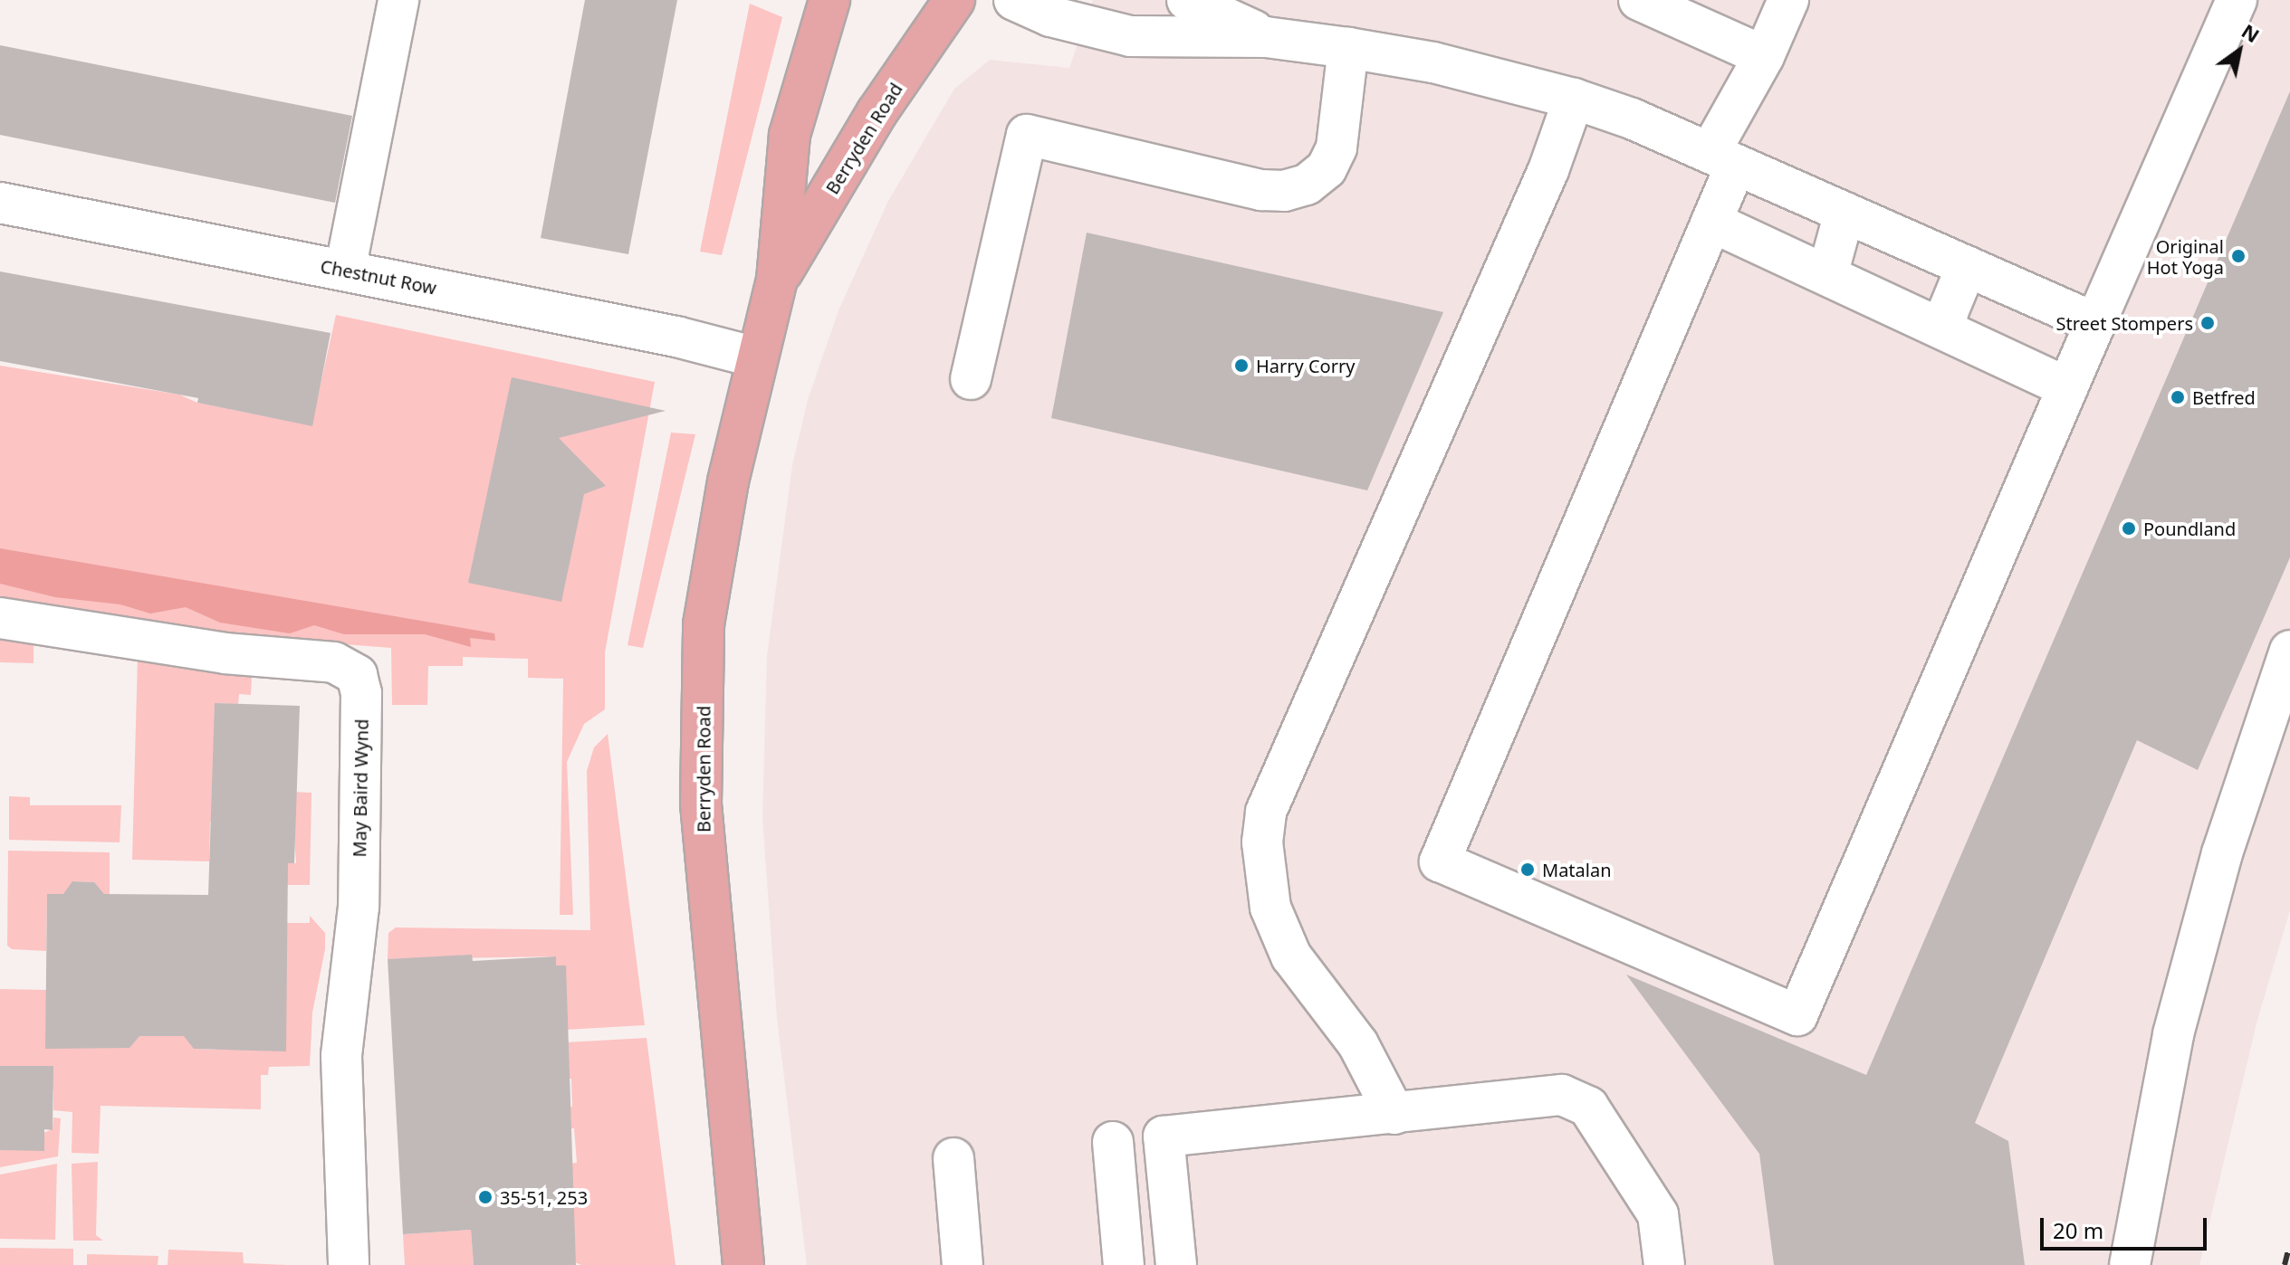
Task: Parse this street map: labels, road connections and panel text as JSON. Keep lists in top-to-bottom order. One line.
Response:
{"streets":{"main road":["Berryden Road"],"street":["Chestnut Row","May Baird Wynd"]},"crossings":[["Berryden Road","Chestnut Row"]],"places":["Original Hot Yoga","Street Stompers","Harry Corry","Betfred","Poundland","Matalan","35-51, 253"],"scale_bar":"20 m","north":"top right"}
